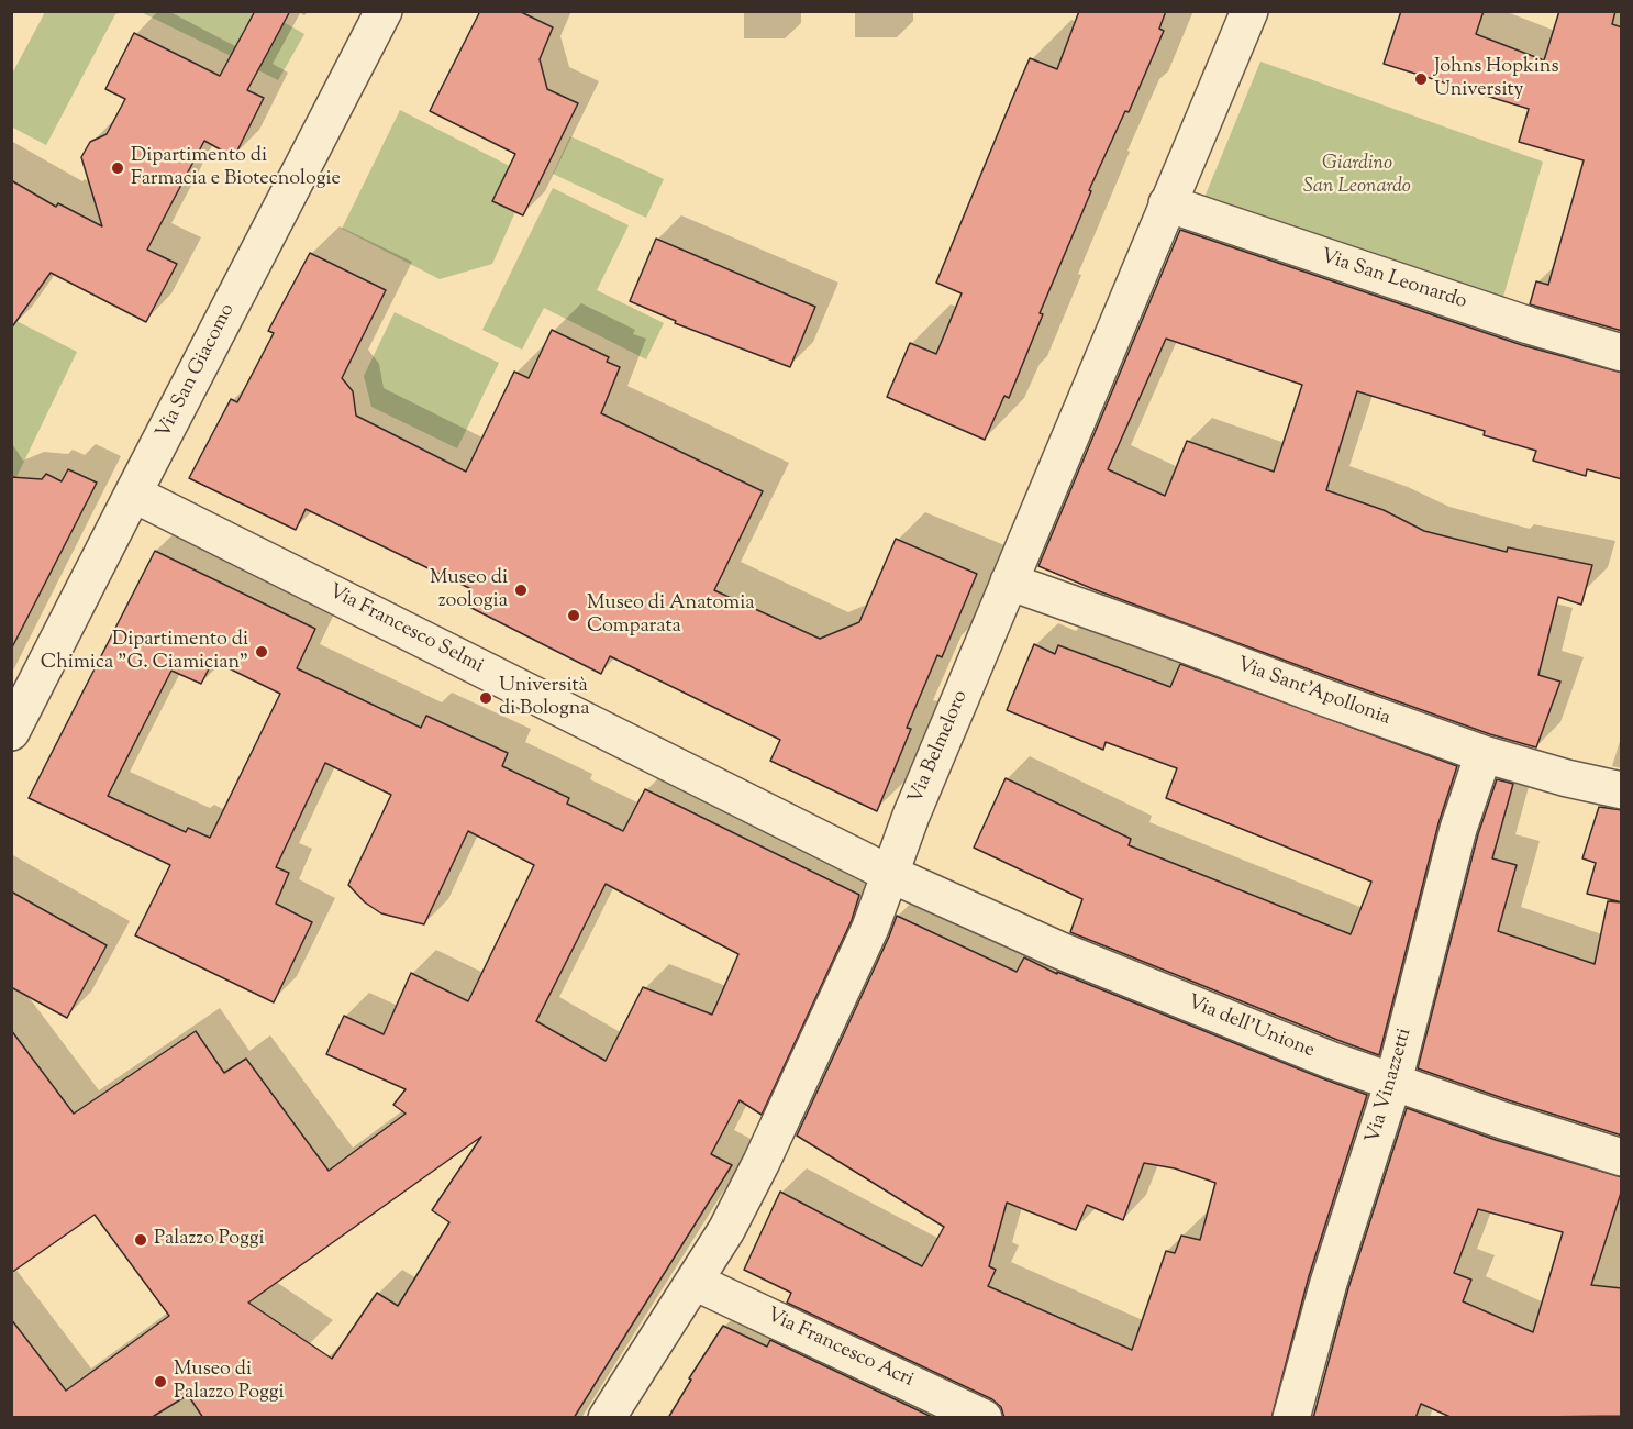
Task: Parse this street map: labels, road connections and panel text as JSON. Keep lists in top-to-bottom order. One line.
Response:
{"streets":{"street":["Via San Leonardo","Via San Giacomo","Via Francesco Selmi","Via Sant'Apollonia","Via Belmeloro","Via dell'Unione","Via Vinazzetti","Via Francesco Acri"]},"crossings":[["Via San Leonardo","Via Belmeloro"],["Via San Giacomo","Via Francesco Selmi"],["Via Francesco Selmi","Via Belmeloro"],["Via Francesco Selmi","Via dell'Unione"],["Via Sant'Apollonia","Via Belmeloro"],["Via Sant'Apollonia","Via Vinazzetti"],["Via Belmeloro","Via dell'Unione"],["Via Belmeloro","Via Francesco Acri"],["Via dell'Unione","Via Vinazzetti"]],"parks":["Giardino San Leonardo"],"places":["Johns Hopkins University","Dipartimento di Farmacia e Biotecnologie","Museo di zoologia","Museo di Anatomia Comparata","Dipartimento di Chimica \"G. Ciamician\"","Università di Bologna","Palazzo Poggi","Museo di Palazzo Poggi"]}
